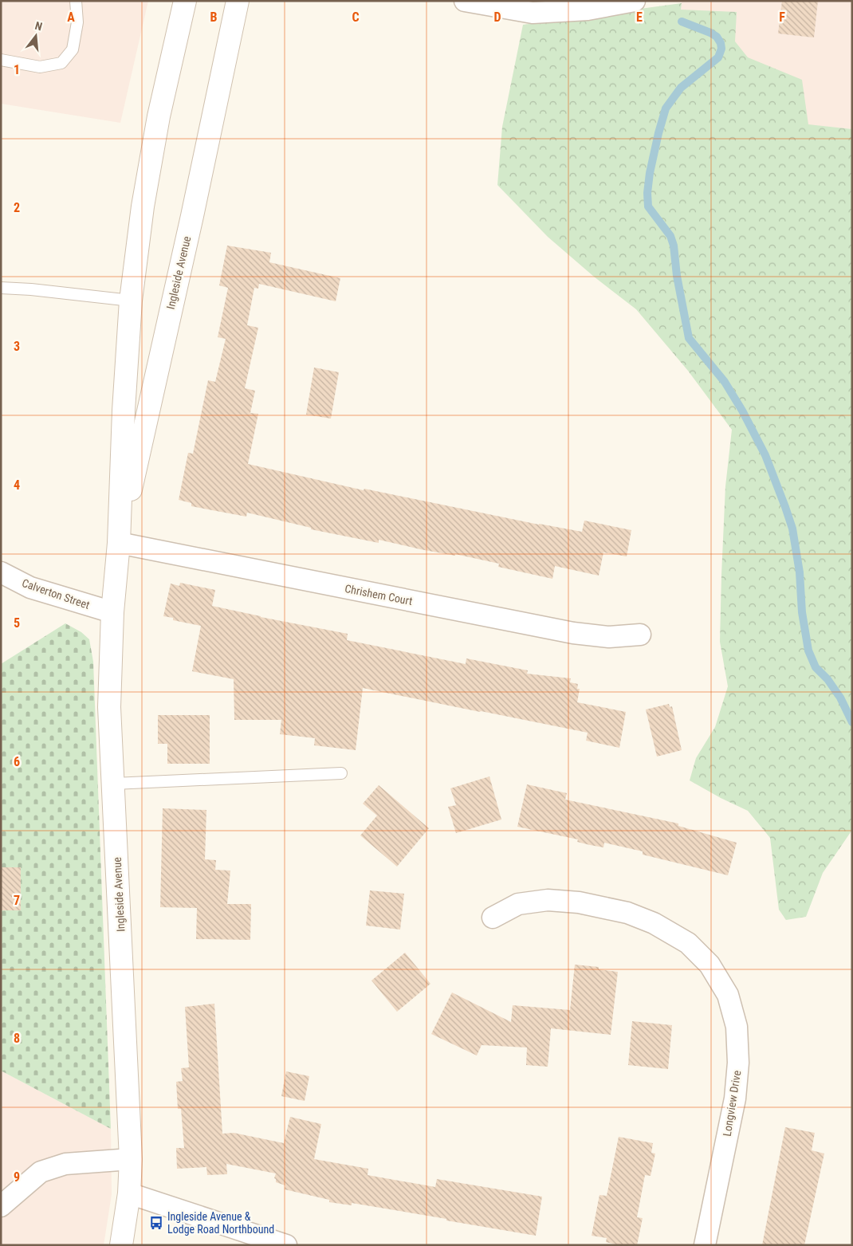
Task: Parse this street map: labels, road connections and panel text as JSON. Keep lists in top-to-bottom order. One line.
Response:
{"streets":{"main road":["Ingleside Avenue"],"street":["Calverton Street","Chrishem Court","Longview Drive"]},"crossings":[["Ingleside Avenue","Calverton Street"],["Ingleside Avenue","Chrishem Court"]],"places":{"bus stop":["Ingleside Avenue & Lodge Road Northbound"]},"north":"top","grid":{"columns":["A","B","C","D","E","F"],"rows":["1","2","3","4","5","6","7","8","9"]}}
